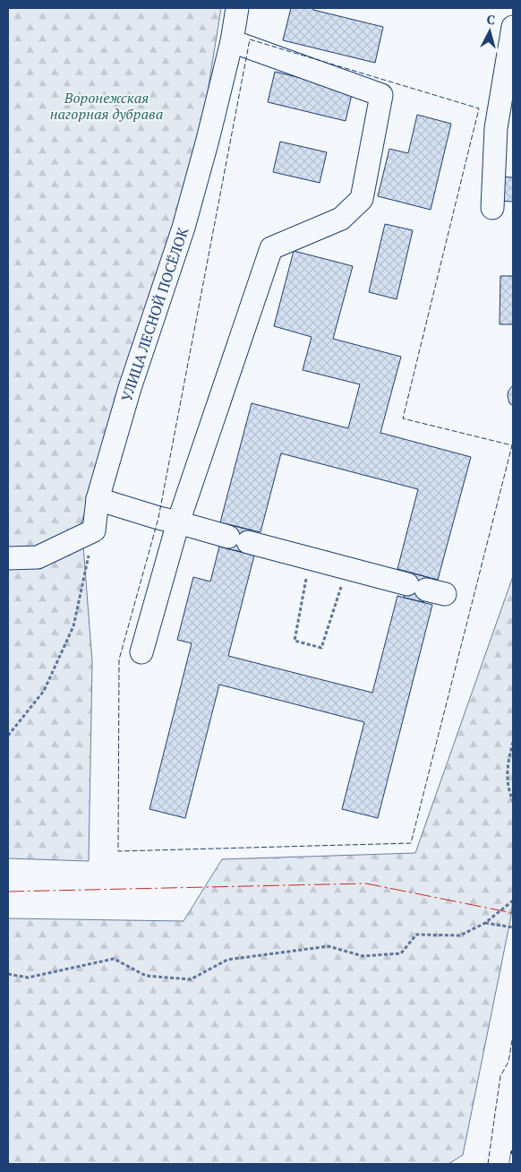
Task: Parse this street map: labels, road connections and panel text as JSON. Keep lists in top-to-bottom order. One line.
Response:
{"streets":{"street":["УЛИЦА ЛЕСНОЙ ПОСЁЛОК"]},"parks":["Воронежская нагорная дубрава"],"north":"top"}
